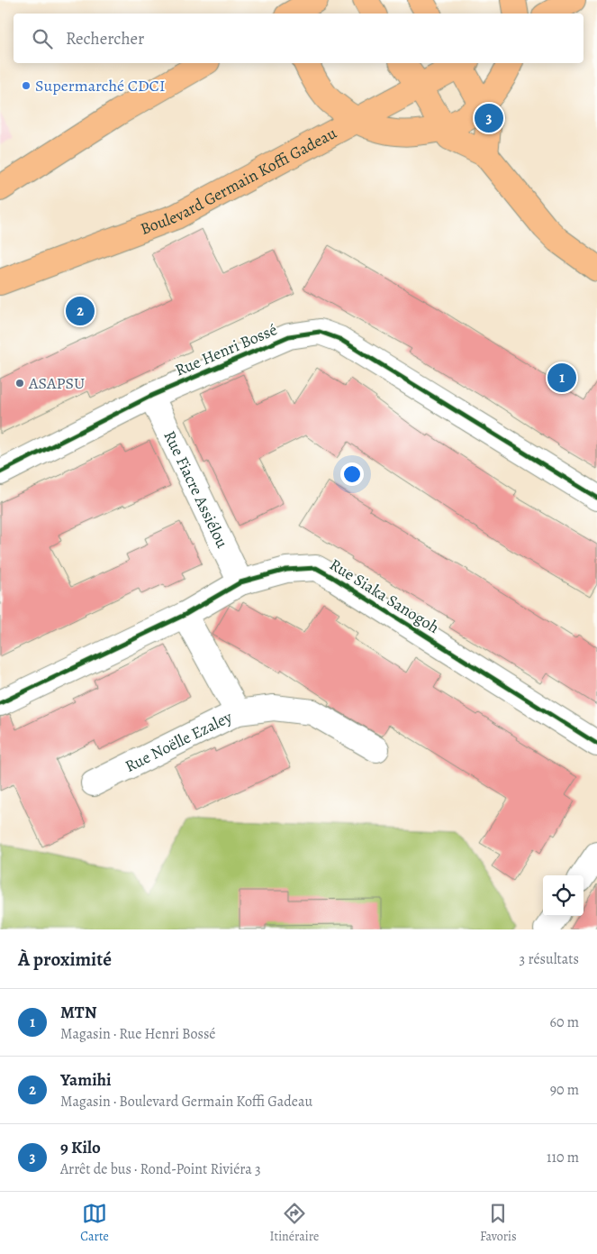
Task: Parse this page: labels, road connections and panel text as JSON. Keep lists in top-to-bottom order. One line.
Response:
{"streets":{"main road":["Boulevard Germain Koffi Gadeau"],"street":["Rue Henri Bossé","Rue Fiacre Assiélou","Rue Siaka Sanogoh","Rue Noëlle Ezaley"]},"crossings":[["Rue Henri Bossé","Rue Fiacre Assiélou"],["Rue Fiacre Assiélou","Rue Siaka Sanogoh"],["Rue Siaka Sanogoh","Rue Noëlle Ezaley"]],"places":["Supermarché CDCI","ASAPSU"],"page":{"search":"Rechercher","pins":["3","2","1"],"heading":["À proximité","3 résultats"],"list":[{"mark":"1","name":"MTN","note":"Magasin · Rue Henri Bossé","value":"60 m"},{"mark":"2","name":"Yamihi","note":"Magasin · Boulevard Germain Koffi Gadeau","value":"90 m"},{"mark":"3","name":"9 Kilo","note":"Arrêt de bus · Rond-Point Riviéra 3","value":"110 m"}],"nav":["Carte","Itinéraire","Favoris"]}}
